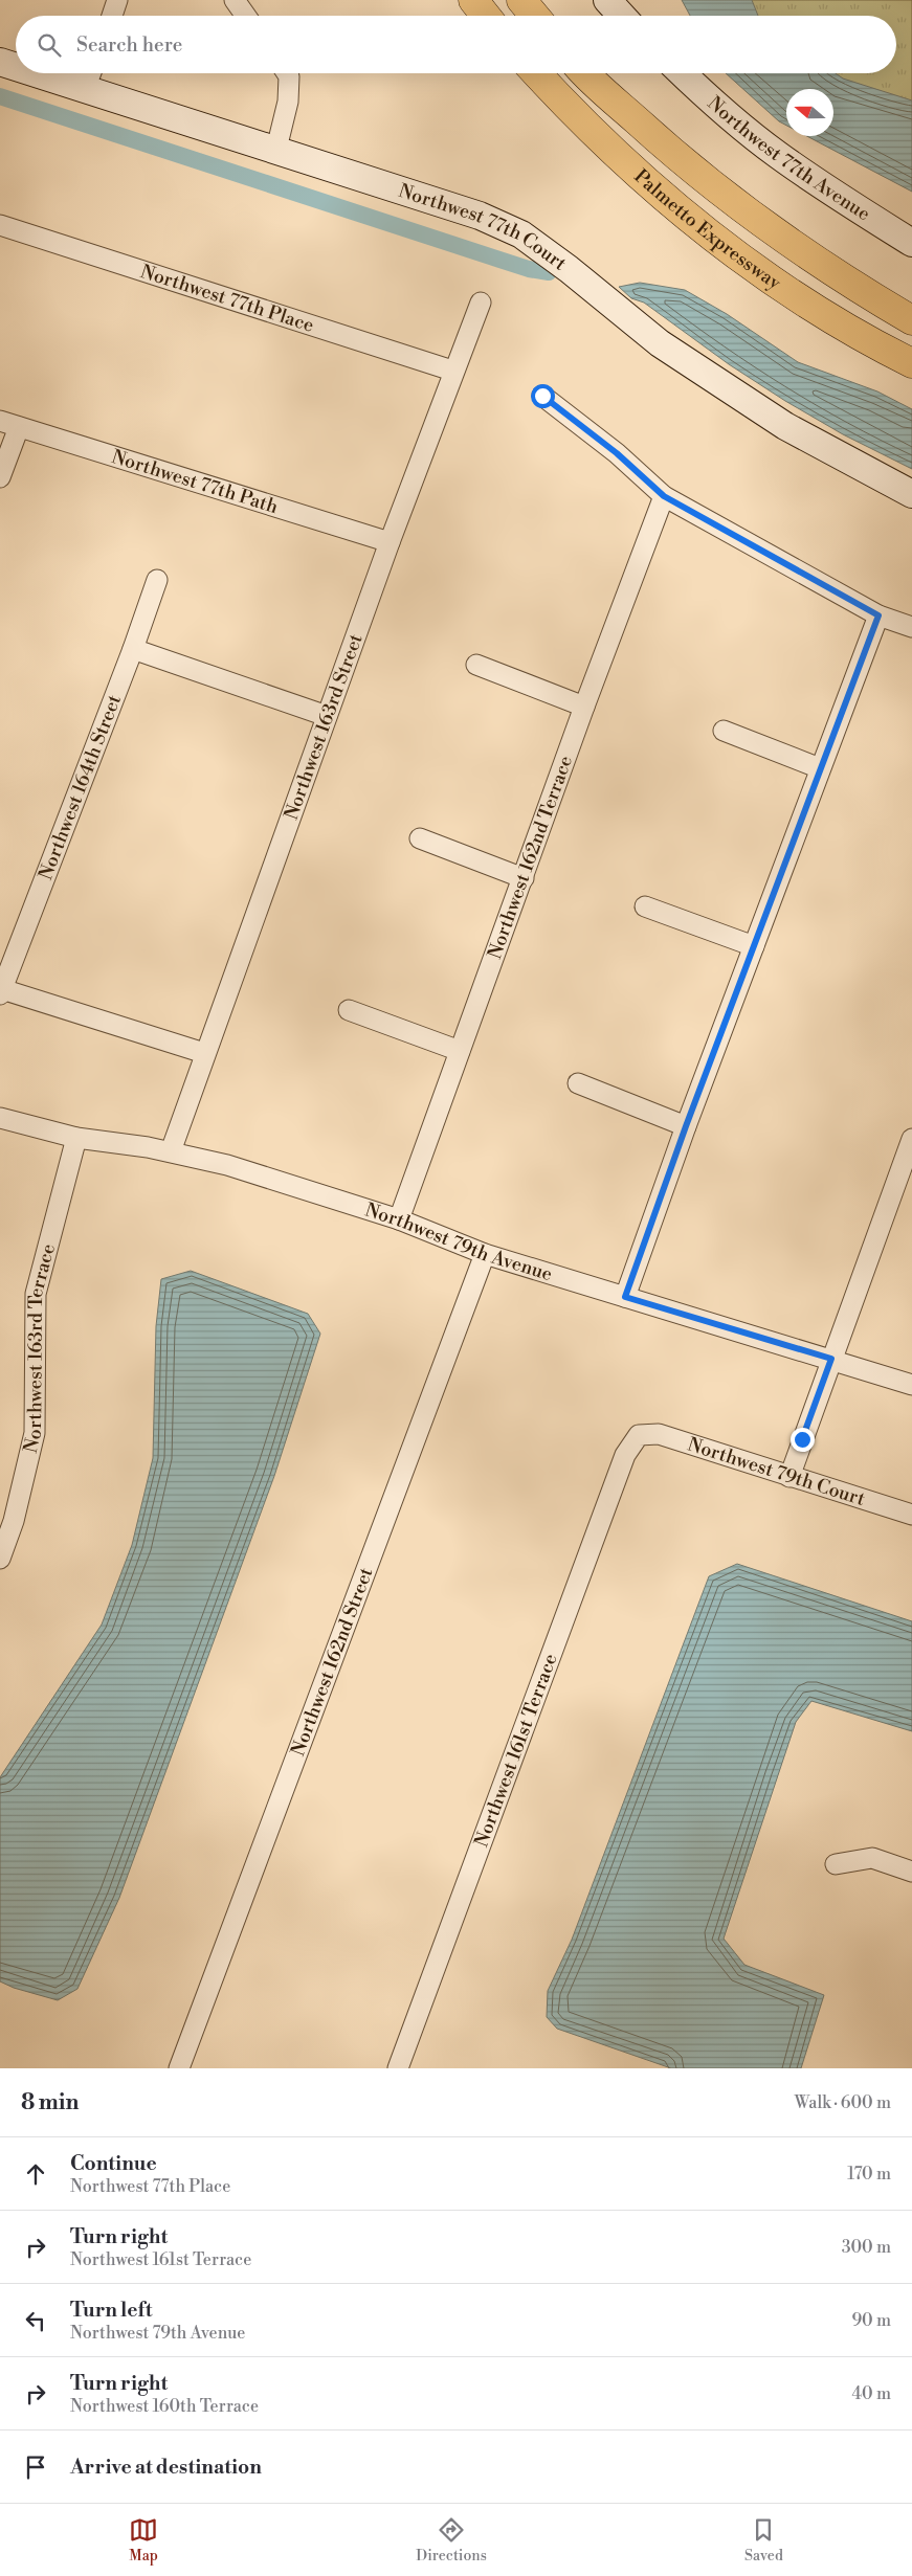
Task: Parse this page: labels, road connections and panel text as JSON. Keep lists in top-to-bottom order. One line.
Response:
{"streets":{"highway":["Palmetto Expressway"],"street":["Northwest 77th Avenue","Northwest 77th Court","Northwest 77th Place","Northwest 77th Path","Northwest 163rd Street","Northwest 164th Street","Northwest 162nd Terrace","Northwest 79th Avenue","Northwest 163rd Terrace","Northwest 79th Court","Northwest 162nd Street","Northwest 161st Terrace"]},"crossings":[["Northwest 77th Place","Northwest 163rd Street"],["Northwest 77th Path","Northwest 163rd Street"],["Northwest 163rd Street","Northwest 79th Avenue"],["Northwest 162nd Terrace","Northwest 79th Avenue"],["Northwest 79th Avenue","Northwest 163rd Terrace"],["Northwest 79th Avenue","Northwest 162nd Street"],["Northwest 79th Court","Northwest 161st Terrace"]],"north":"left","page":{"search":"Search here","heading":["8 min","Walk · 600 m"],"list":[["Continue","Northwest 77th Place","170 m"],["Turn right","Northwest 161st Terrace","300 m"],["Turn left","Northwest 79th Avenue","90 m"],["Turn right","Northwest 160th Terrace","40 m"],"Arrive at destination"],"nav":["Map","Directions","Saved"]}}
